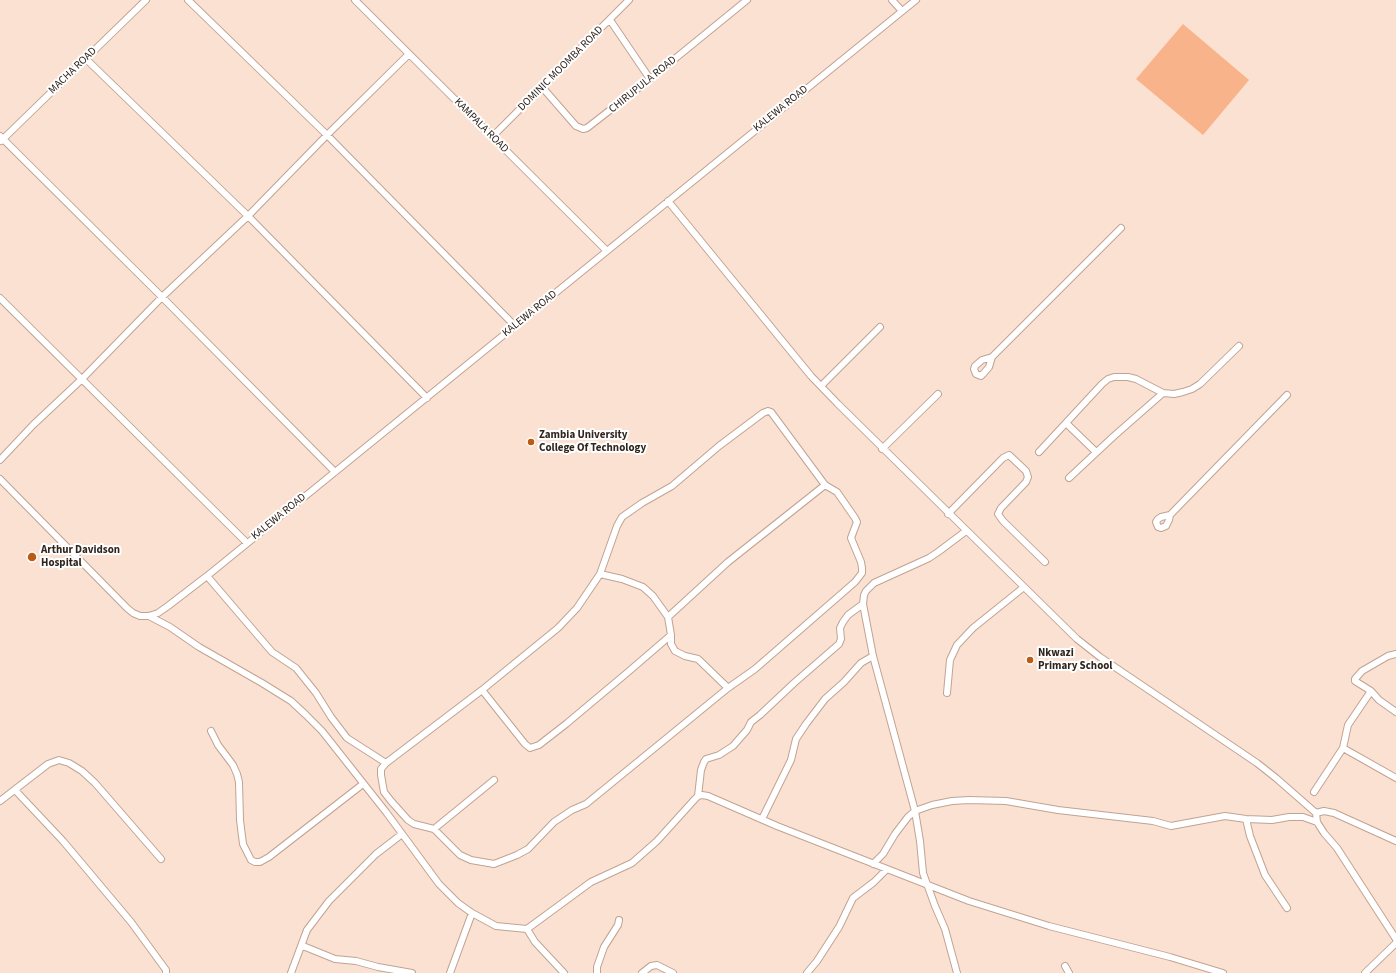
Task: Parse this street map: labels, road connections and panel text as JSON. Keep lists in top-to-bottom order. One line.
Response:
{"streets":{"street":["DOMINIC MOOMBA ROAD","MACHA ROAD","CHIRUPULA ROAD","KALEWA ROAD","KAMPALA ROAD"]},"crossings":[["DOMINIC MOOMBA ROAD","CHIRUPULA ROAD"],["DOMINIC MOOMBA ROAD","KAMPALA ROAD"],["KALEWA ROAD","KAMPALA ROAD"]],"places":["Zambia University College Of Technology","Arthur Davidson Hospital","Nkwazi Primary School"]}
